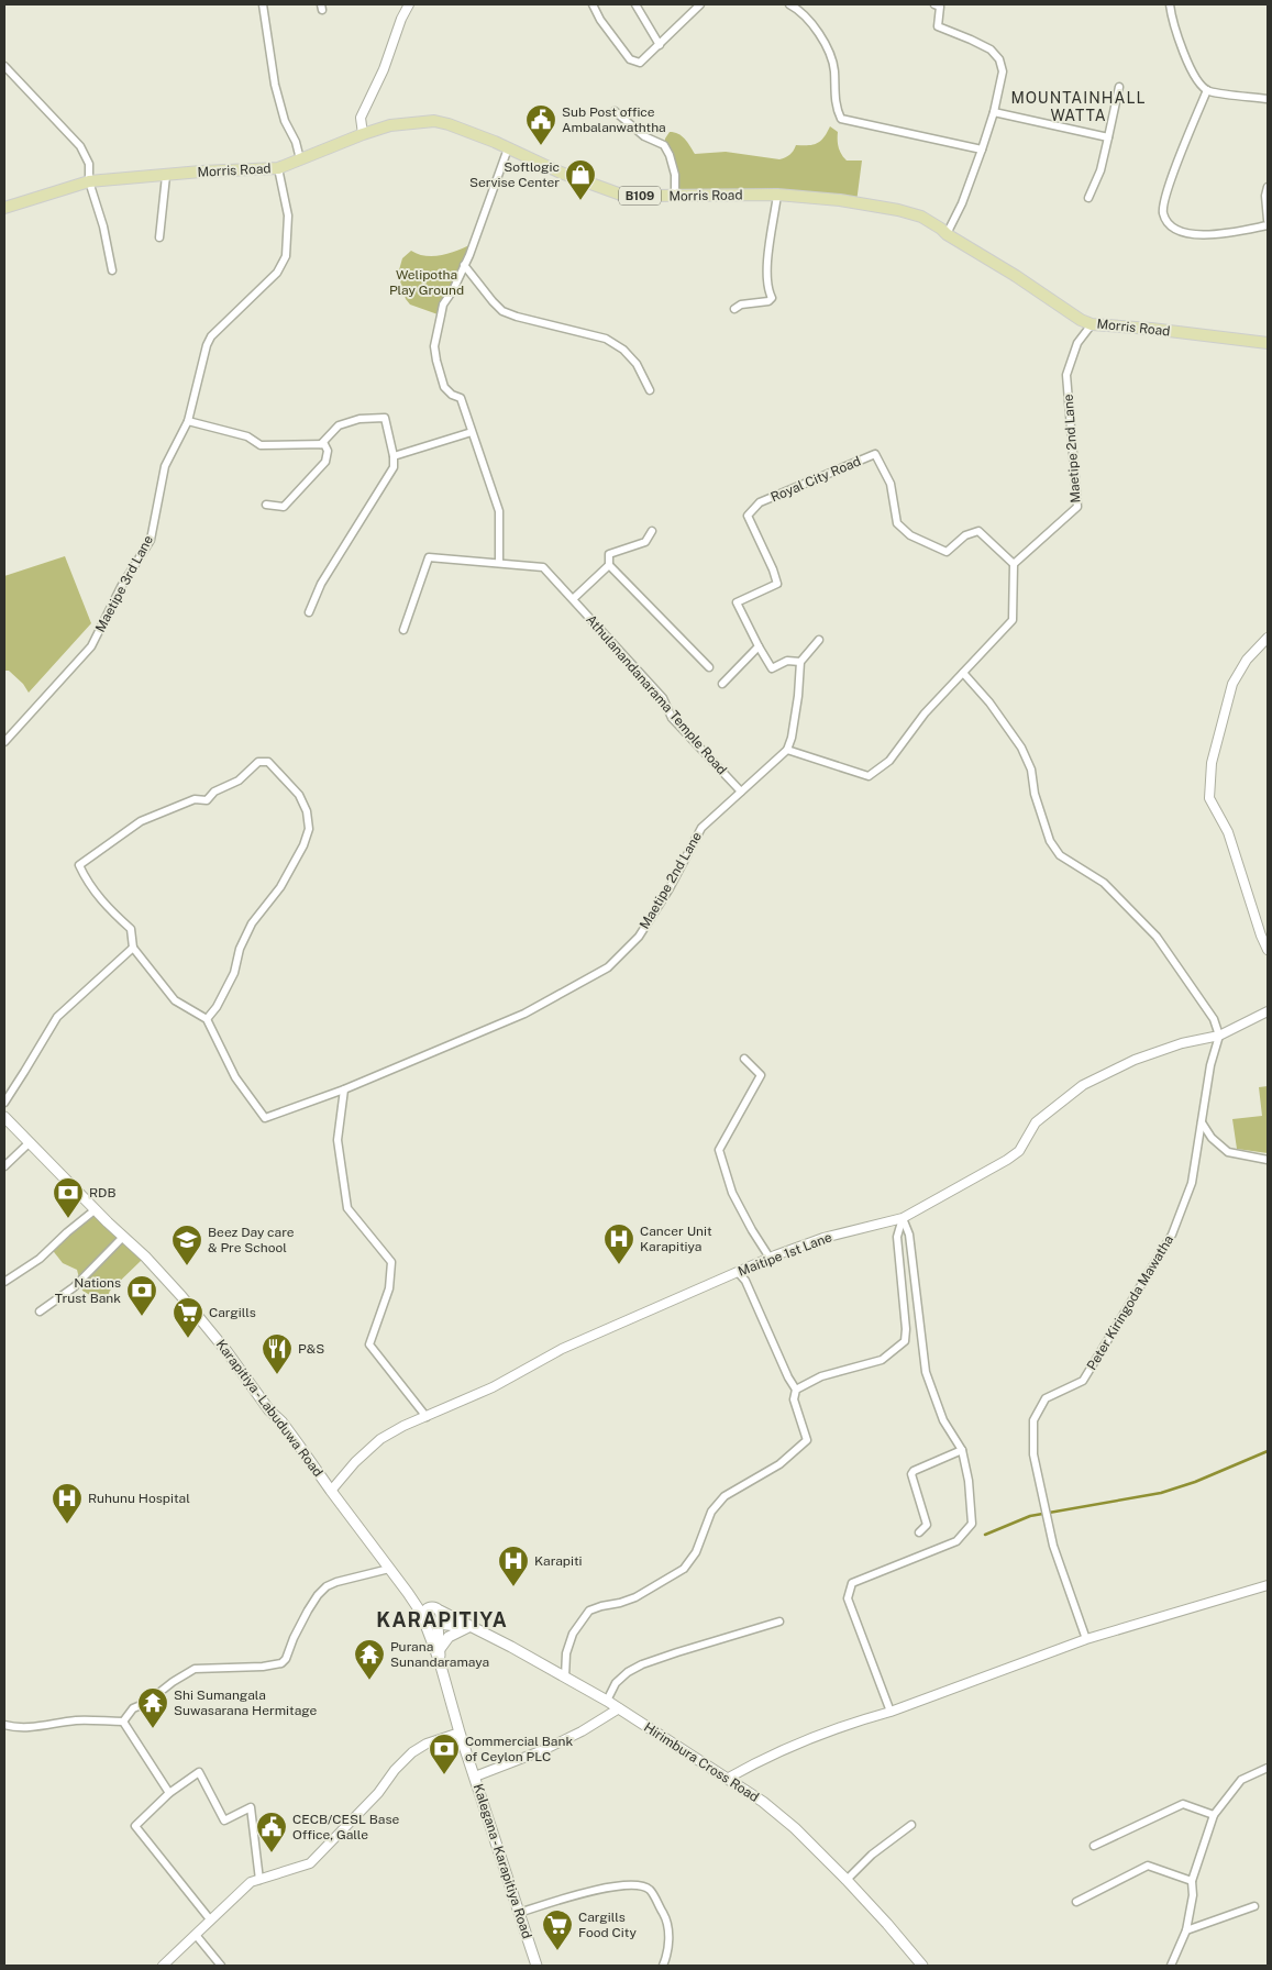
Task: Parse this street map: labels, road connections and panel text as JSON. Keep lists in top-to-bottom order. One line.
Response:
{"streets":{"main road":["Morris Road","B109","Karapitiya - Labuduwa Road","Hirimbura Cross Road","Kalegana - Karapitiya Road"],"street":["Maetipe 2nd Lane","Royal City Road","Maetipe 3rd Lane","Athulanandanarama Temple Road","Maitipe 1st Lane","Peter Kiringoda Mawatha"]},"crossings":[["Morris Road","Maetipe 2nd Lane"],["Morris Road","Maetipe 3rd Lane"],["Maetipe 2nd Lane","Royal City Road"],["Maetipe 2nd Lane","Athulanandanarama Temple Road"],["Maitipe 1st Lane","Peter Kiringoda Mawatha"],["Maitipe 1st Lane","Karapitiya - Labuduwa Road"],["Karapitiya - Labuduwa Road","Hirimbura Cross Road"],["Karapitiya - Labuduwa Road","Kalegana - Karapitiya Road"],["Hirimbura Cross Road","Kalegana - Karapitiya Road"]],"districts":["MOUNTAINHALL WATTA","KARAPITIYA"],"parks":["Welipotha Play Ground"],"places":{"public building":["Sub Post office Ambalanwaththa","CECB/CESL Base Office, Galle"],"shop":["Softlogic Servise Center"],"bank":["RDB","Nations Trust Bank","Commercial Bank of Ceylon PLC"],"hospital":["Cancer Unit Karapitiya","Ruhunu Hospital","Karapiti"],"school or university":["Beez Day care & Pre School"],"supermarket":["Cargills","Cargills Food City"],"restaurant":["P&S"],"temple":["Purana Sunandaramaya","Shi Sumangala Suwasarana Hermitage"]}}
